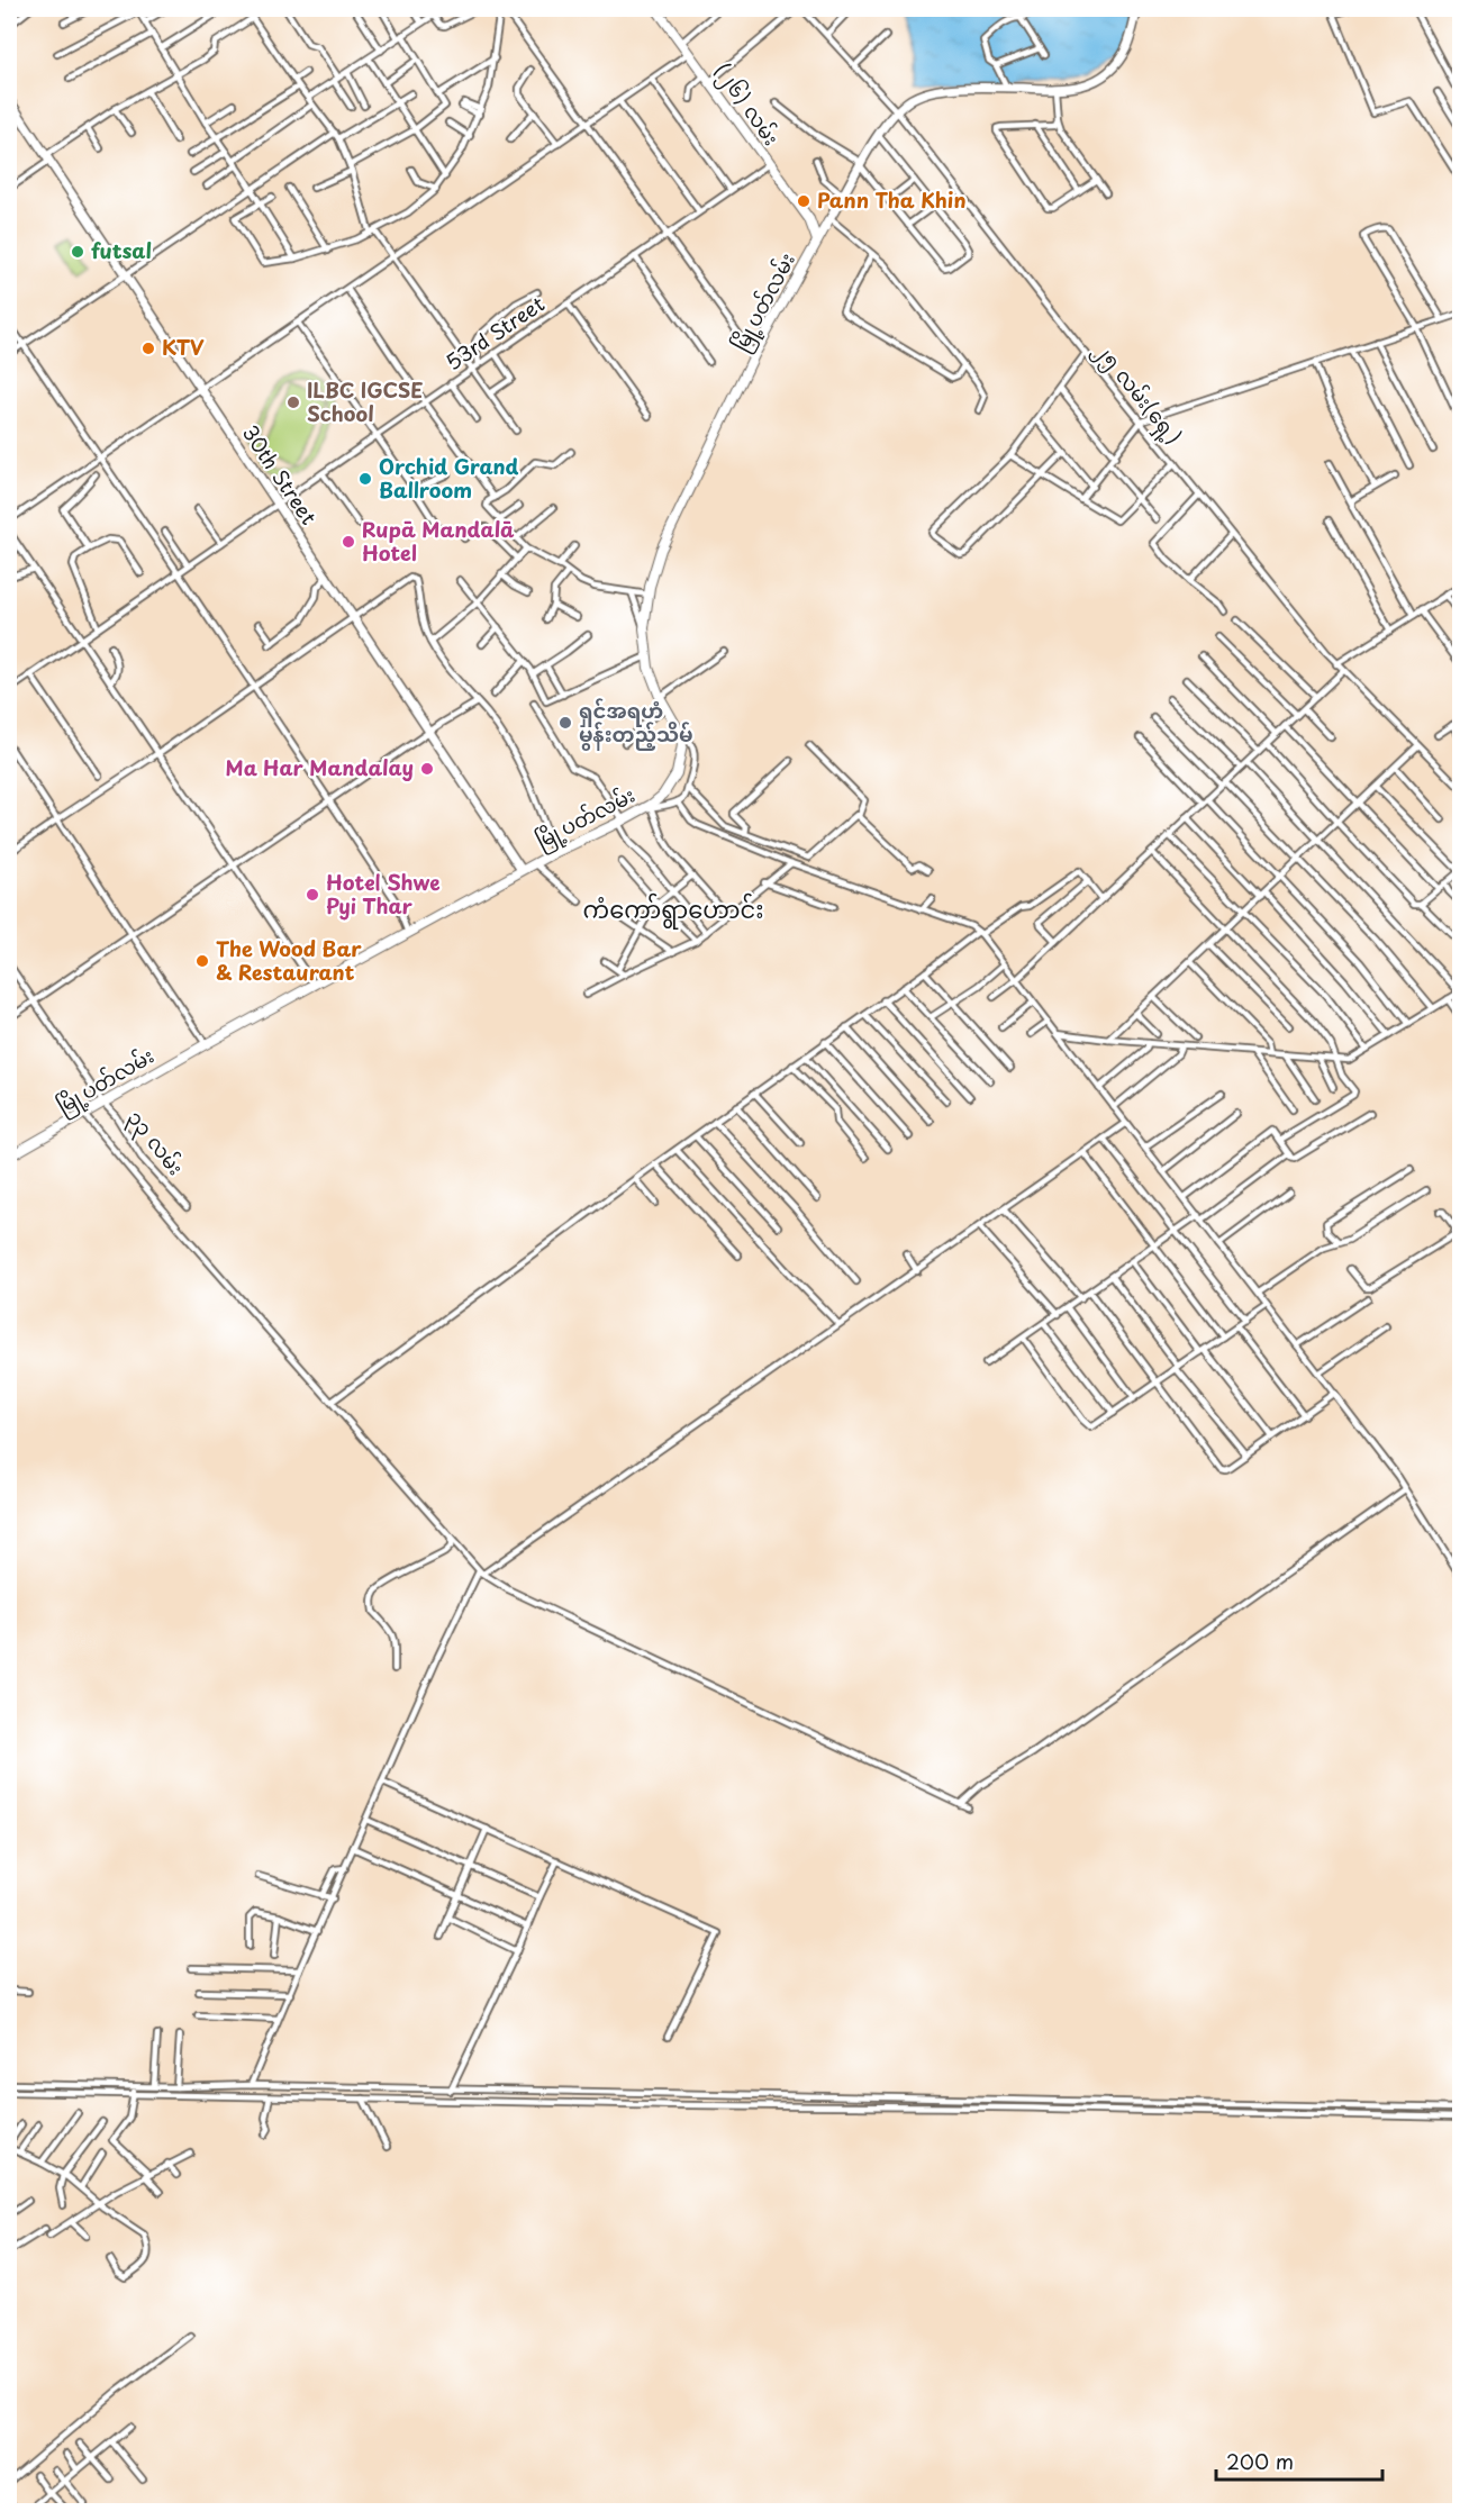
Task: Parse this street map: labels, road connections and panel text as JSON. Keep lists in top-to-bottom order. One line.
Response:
{"streets":{"main road":["(၂၆) လမ်း","မြို့ပတ်လမ်း","30th Street"],"street":["53rd Street","၂၅ လမ်း(ရှေ့)","၃၃ လမ်း"]},"crossings":[["(၂၆) လမ်း","မြို့ပတ်လမ်း"],["(၂၆) လမ်း","53rd Street"],["မြို့ပတ်လမ်း","30th Street"],["မြို့ပတ်လမ်း","၃၃ လမ်း"],["53rd Street","30th Street"]],"districts":["ကံကော်ရွာဟောင်း"],"places":["Pann Tha Khin","futsal","KTV","ILBC IGCSE School","Orchid Grand Ballroom","Rupā Mandalā Hotel","ရှင်အရဟံ မွန်းတည့်သိမ်","Ma Har Mandalay","Hotel Shwe Pyi Thar","The Wood Bar & Restaurant"],"scale_bar":"200 m"}
